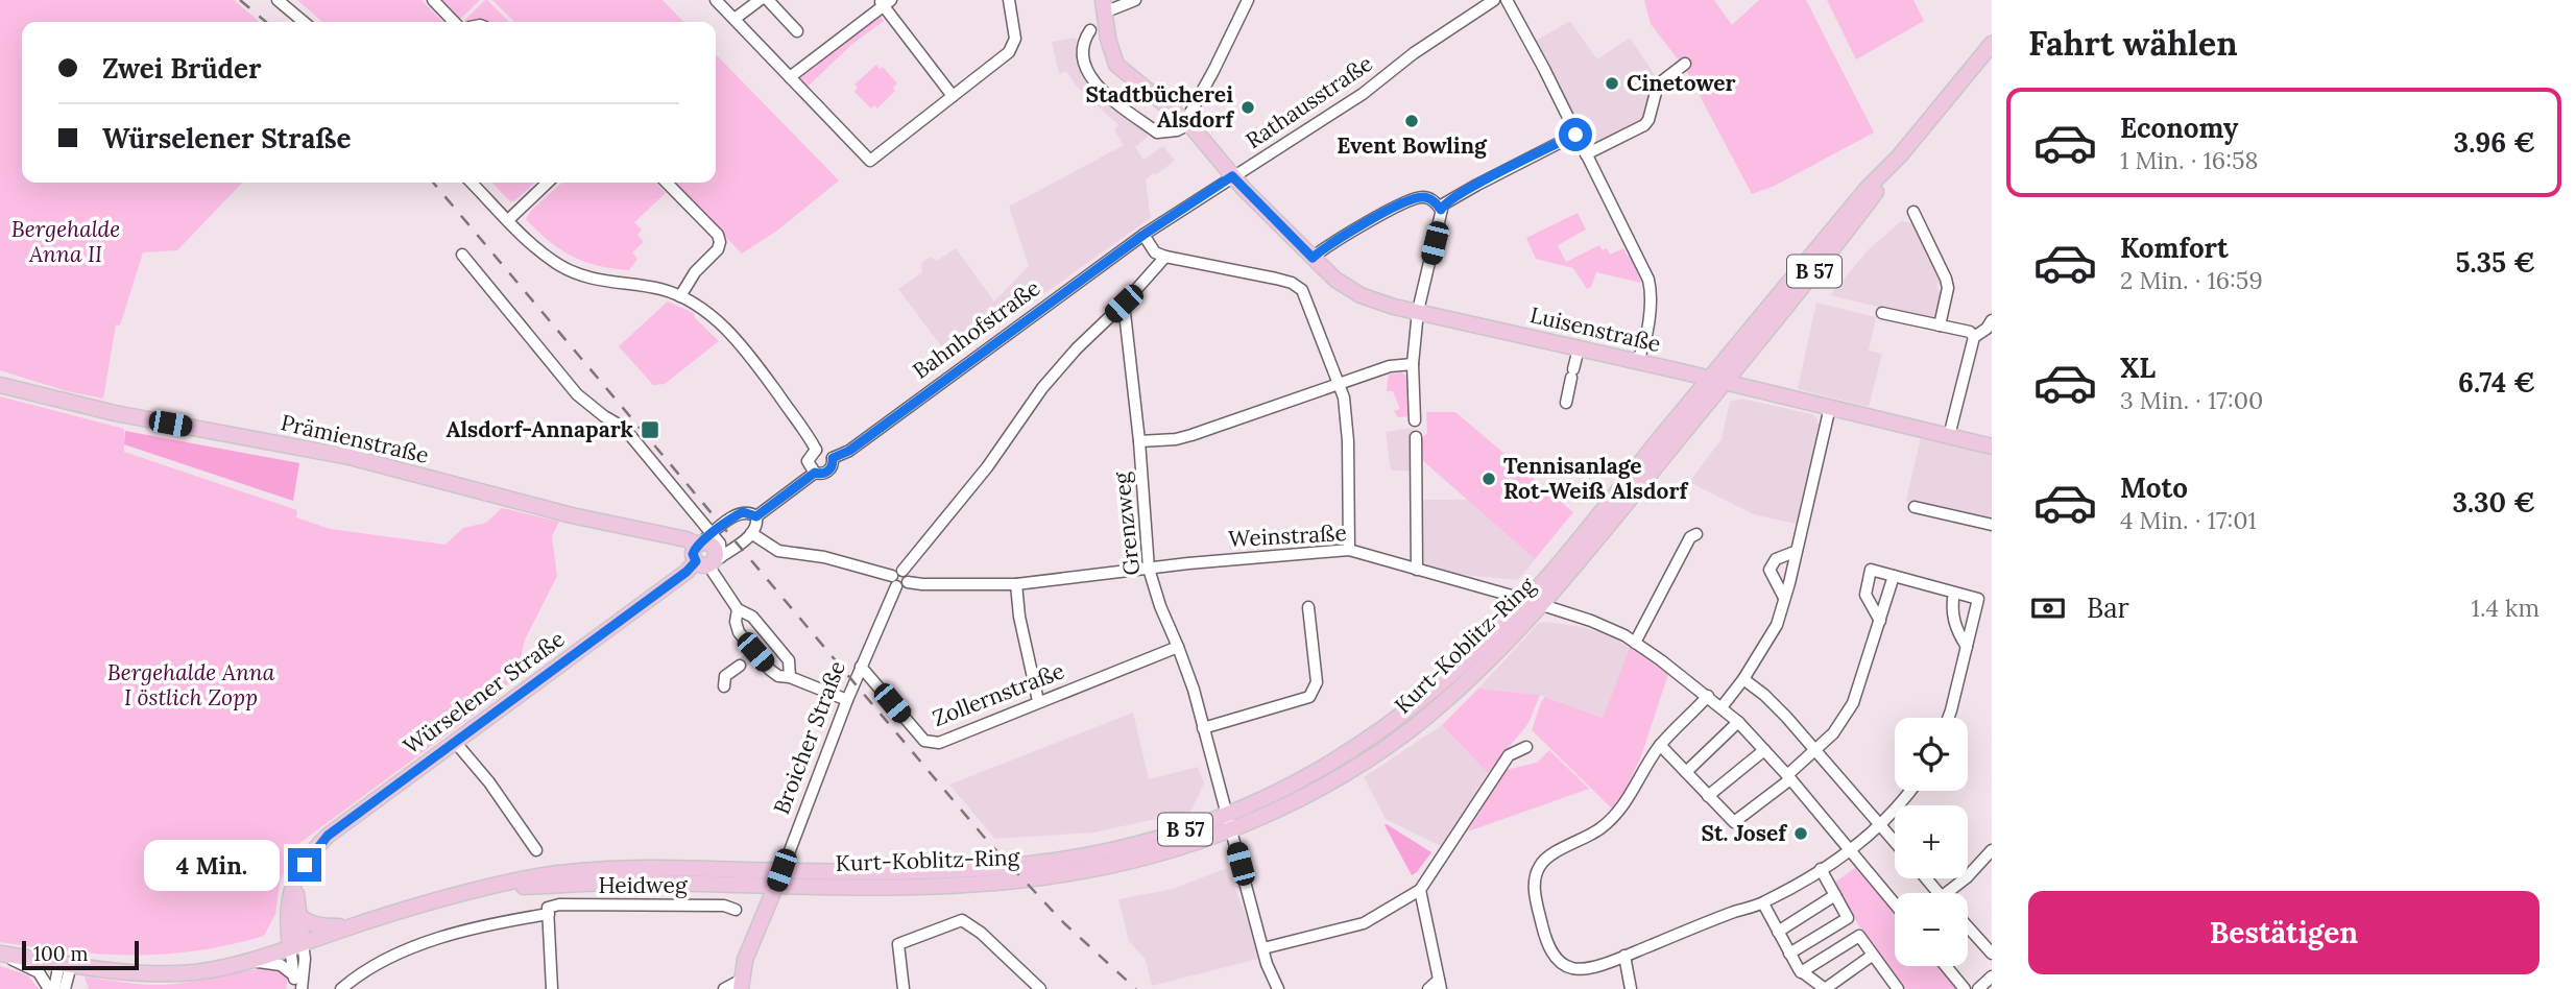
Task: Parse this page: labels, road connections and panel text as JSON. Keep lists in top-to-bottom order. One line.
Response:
{"streets":{"main road":["B 57","Luisenstraße","Prämienstraße","Kurt-Koblitz-Ring","Würselener Straße","Broicher Straße"],"street":["Rathausstraße","Bahnhofstraße","Grenzweg","Weinstraße","Zollernstraße","Heidweg"]},"crossings":[["Rathausstraße","Bahnhofstraße"],["Rathausstraße","Luisenstraße"],["B 57","Kurt-Koblitz-Ring"],["B 57","Würselener Straße"],["Luisenstraße","Kurt-Koblitz-Ring"],["Grenzweg","Weinstraße"],["Grenzweg","Kurt-Koblitz-Ring"],["Grenzweg","Zollernstraße"],["Grenzweg","Broicher Straße"],["Weinstraße","Kurt-Koblitz-Ring"],["Weinstraße","Broicher Straße"],["Kurt-Koblitz-Ring","Würselener Straße"],["Kurt-Koblitz-Ring","Broicher Straße"],["Zollernstraße","Broicher Straße"]],"parks":["Bergehalde Anna II","Bergehalde Anna I östlich Zopp"],"places":{"other":["Cinetower","Stadtbücherei Alsdorf","Event Bowling","Tennisanlage Rot-Weiß Alsdorf","St. Josef"],"transit":["Alsdorf-Annapark"]},"scale_bar":"100 m","page":{"heading":"Fahrt wählen","banner":["Zwei Brüder","Würselener Straße"],"list":[{"name":"Economy","note":"1 Min. · 16:58","value":"3.96 €"},{"name":"Komfort","note":"2 Min. · 16:59","value":"5.35 €"},{"name":"XL","note":"3 Min. · 17:00","value":"6.74 €"},{"name":"Moto","note":"4 Min. · 17:01","value":"3.30 €"}],"pay":["Bar","1.4 km"],"map_buttons":["+","−"],"bubble":"4 Min.","buttons":"Bestätigen","scale":"100 m"}}
